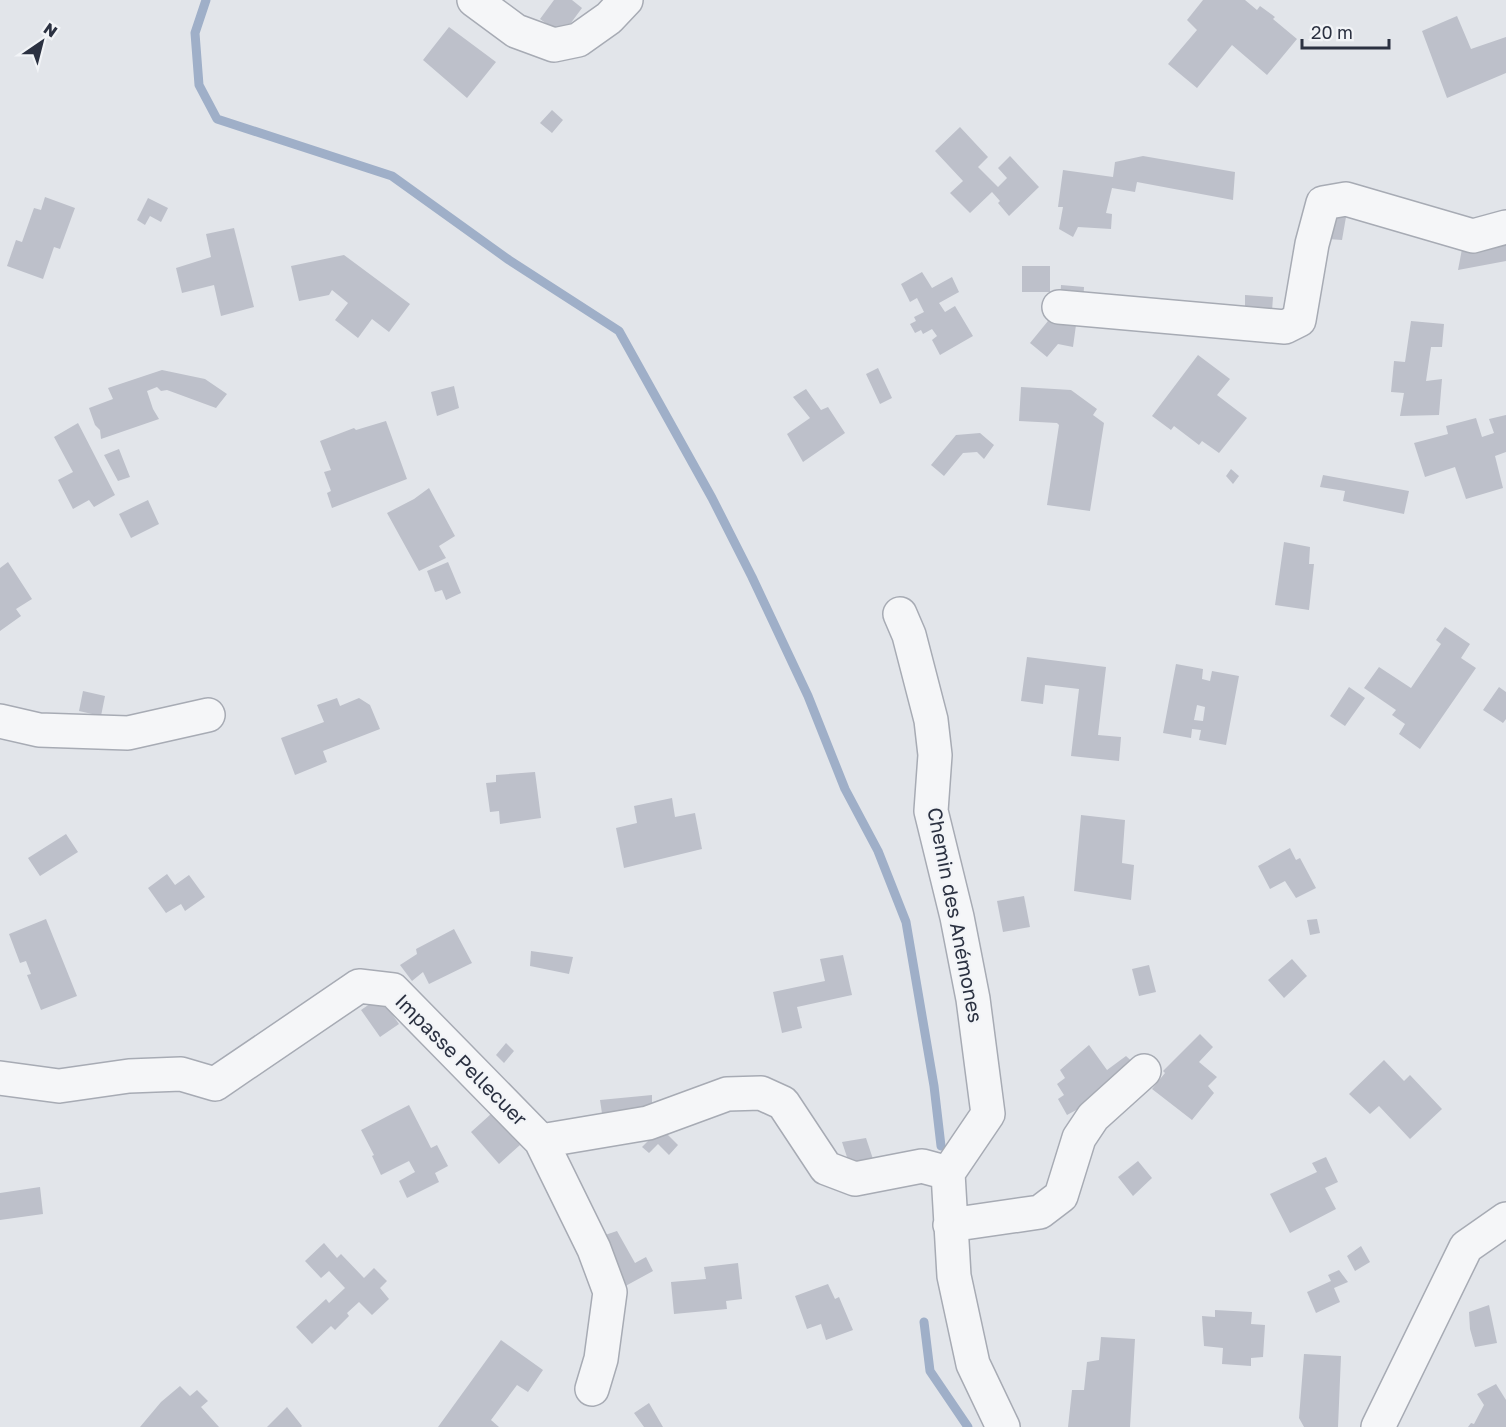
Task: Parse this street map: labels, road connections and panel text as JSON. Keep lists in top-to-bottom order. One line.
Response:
{"streets":{"street":["Chemin des Anémones","Impasse Pellecuer"]},"scale_bar":"20 m","north":"top right"}
